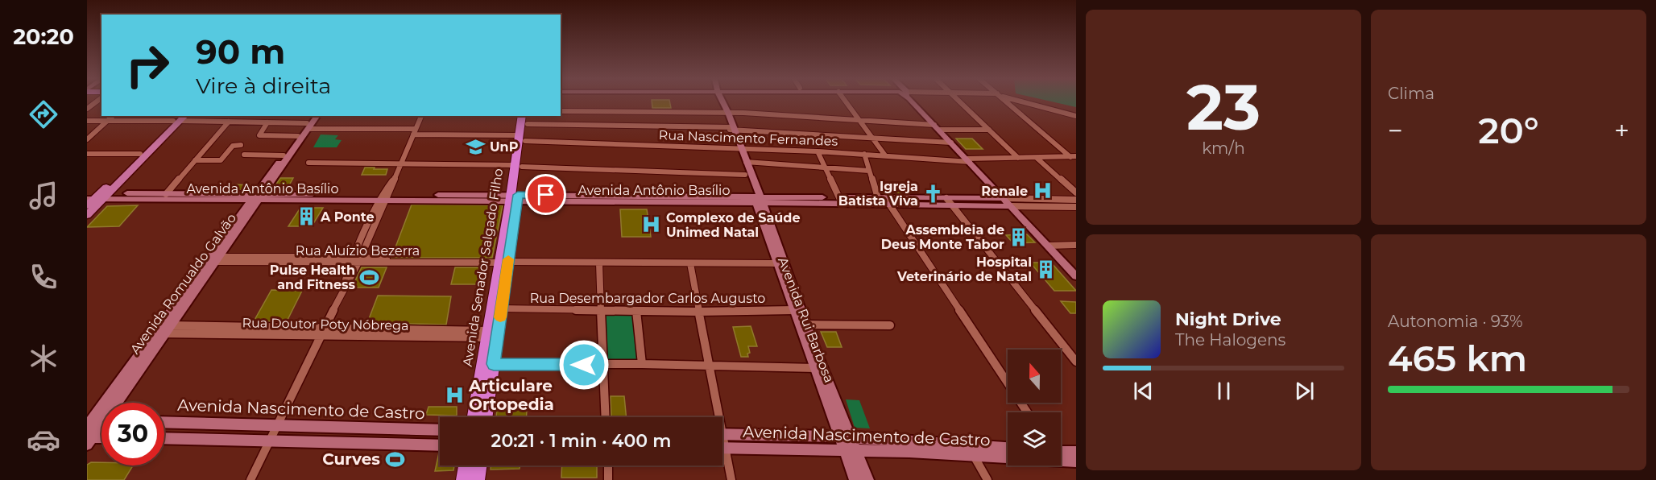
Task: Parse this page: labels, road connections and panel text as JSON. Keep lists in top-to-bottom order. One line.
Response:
{"streets":{"highway":["Avenida Senador Salgado Filho"],"main road":["Avenida Antônio Basílio","Avenida Romualdo Galvão","Avenida Rui Barbosa","Avenida Nascimento de Castro"],"street":["Rua Nascimento Fernandes","Rua Aluízio Bezerra","Rua Desembargador Carlos Augusto","Rua Doutor Poty Nóbrega"]},"crossings":[["Rua Nascimento Fernandes","Avenida Senador Salgado Filho"],["Rua Nascimento Fernandes","Avenida Romualdo Galvão"],["Rua Nascimento Fernandes","Avenida Rui Barbosa"],["Avenida Antônio Basílio","Avenida Senador Salgado Filho"],["Avenida Antônio Basílio","Avenida Romualdo Galvão"],["Avenida Antônio Basílio","Avenida Rui Barbosa"],["Rua Aluízio Bezerra","Avenida Senador Salgado Filho"],["Rua Aluízio Bezerra","Avenida Romualdo Galvão"],["Rua Aluízio Bezerra","Avenida Rui Barbosa"],["Avenida Senador Salgado Filho","Rua Desembargador Carlos Augusto"],["Avenida Senador Salgado Filho","Rua Doutor Poty Nóbrega"],["Avenida Romualdo Galvão","Rua Doutor Poty Nóbrega"],["Rua Desembargador Carlos Augusto","Avenida Rui Barbosa"],["Avenida Rui Barbosa","Avenida Nascimento de Castro"]],"places":{"school or university":["UnP"],"hospital":["Renale","Complexo de Saúde Unimed Natal","Articulare Ortopedia"],"church":["Igreja Batista Viva"],"building":["A Ponte","Assembleia de Deus Monte Tabor","Hospital Veterinário de Natal"],"sports":["Pulse Health and Fitness","Curves"]},"north":"top","page":{"tabs":"20:20","tile":[["23","km/h"],"Clima",["Autonomia · 93%","465 km"]],"turn":["90 m","Vire à direita"],"heat":["−","20°","+"],"song":["Night Drive","The Halogens"],"limit":"30","trip":"20:21 · 1 min · 400 m"}}
